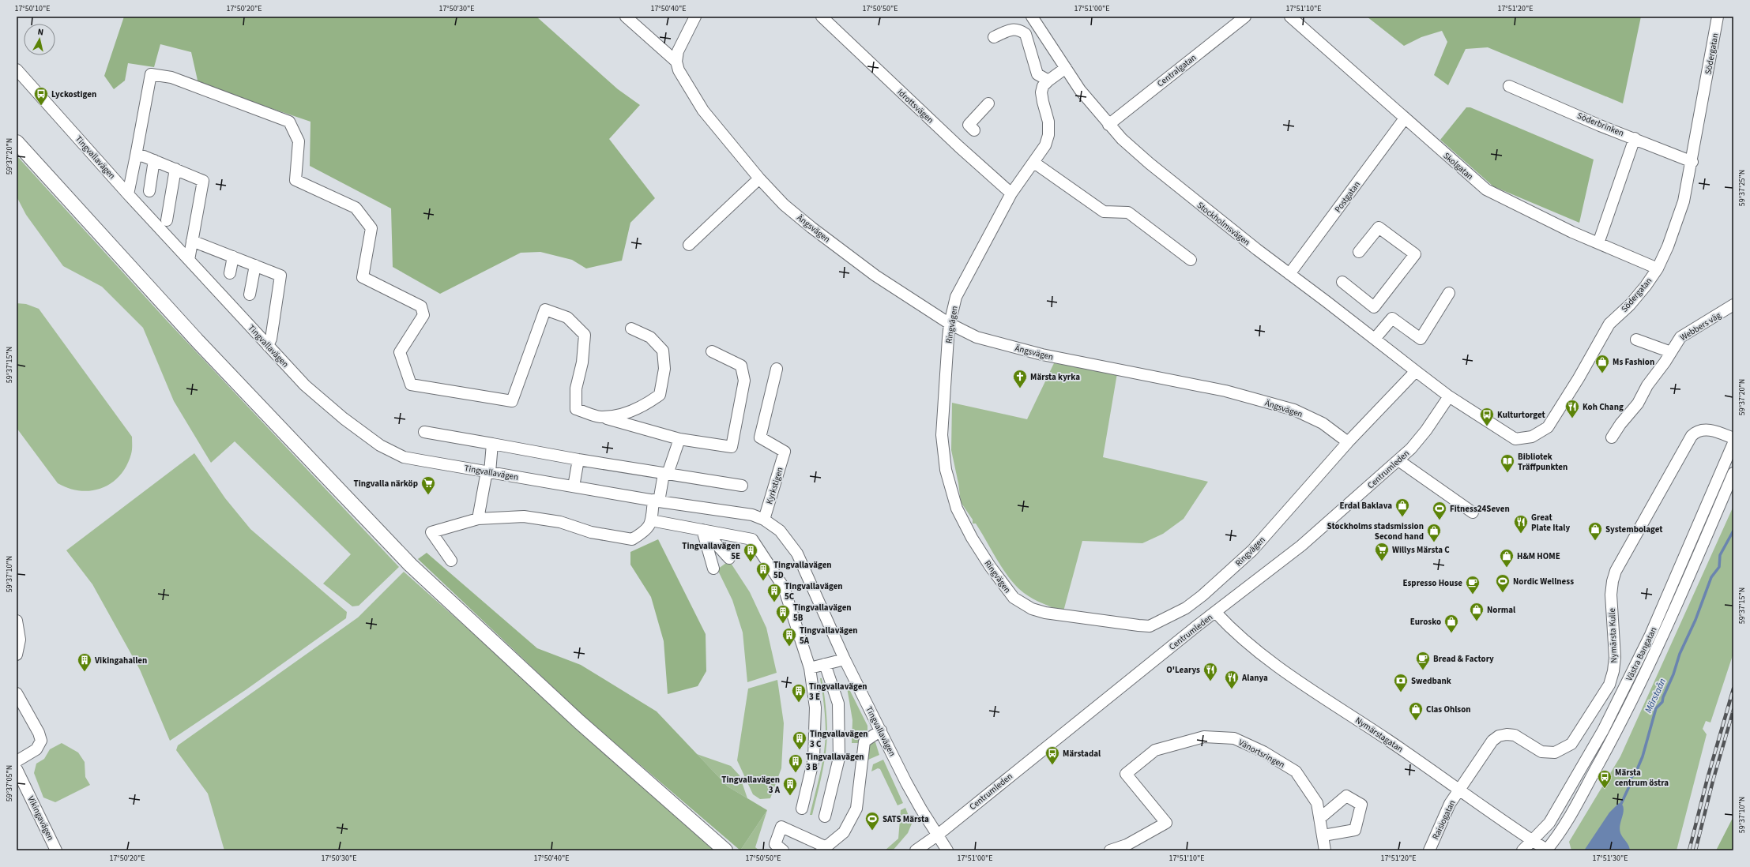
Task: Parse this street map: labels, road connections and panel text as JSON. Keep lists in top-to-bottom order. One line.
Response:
{"streets":{"street":["Södergatan","Centralgatan","Idrottsvägen","Söderbrinken","Tingvallavägen","Skolgatan","Postgatan","Stockholmsvägen","Ängsvägen","Ringvägen","Webbers väg","Centrumleden","Kyrkstigen","Nymärsta Kulle","Västra Bangatan","Nymärstagatan","Vänortsringen","Vikingavägen","Raisiogatan"]},"crossings":[["Södergatan","Söderbrinken"],["Södergatan","Skolgatan"],["Södergatan","Stockholmsvägen"],["Södergatan","Centrumleden"],["Centralgatan","Stockholmsvägen"],["Idrottsvägen","Ringvägen"],["Tingvallavägen","Centrumleden"],["Tingvallavägen","Kyrkstigen"],["Skolgatan","Postgatan"],["Postgatan","Stockholmsvägen"],["Stockholmsvägen","Ringvägen"],["Stockholmsvägen","Centrumleden"],["Ängsvägen","Ringvägen"],["Centrumleden","Nymärstagatan"],["Nymärsta Kulle","Nymärstagatan"],["Nymärsta Kulle","Raisiogatan"],["Västra Bangatan","Nymärstagatan"],["Nymärstagatan","Raisiogatan"]],"water":["Märstaån"],"places":{"bus stop":["Lyckostigen","Kulturtorget","Märstadal","Märsta centrum östra"],"shop":["Ms Fashion","Erdal Baklava","Systembolaget","Stockholms stadsmission Second hand","H&M HOME","Normal","Eurosko","Clas Ohlson"],"church":["Märsta kyrka"],"restaurant":["Koh Chang","Great Plate Italy","O'Learys","Alanya"],"library":["Bibliotek Träffpunkten"],"supermarket":["Tingvalla närköp","Willys Märsta C"],"sports":["Fitness24Seven","Nordic Wellness","SATS Märsta"],"building":["Tingvallavägen 5E","Tingvallavägen 5D","Tingvallavägen 5C","Tingvallavägen 5B","Tingvallavägen 5A","Vikingahallen","Tingvallavägen 3 E","Tingvallavägen 3 C","Tingvallavägen 3 B","Tingvallavägen 3 A"],"cafe":["Espresso House","Bread & Factory"],"bank":["Swedbank"]},"north":"top","coordinates":["17°50'10\"E","17°50'20\"E","17°50'30\"E","17°50'40\"E","17°50'50\"E","17°51'00\"E","17°51'10\"E","17°51'20\"E","59°37'20\"N","59°37'25\"N","59°37'15\"N","59°37'10\"N","59°37'05\"N","17°51'30\"E"]}
